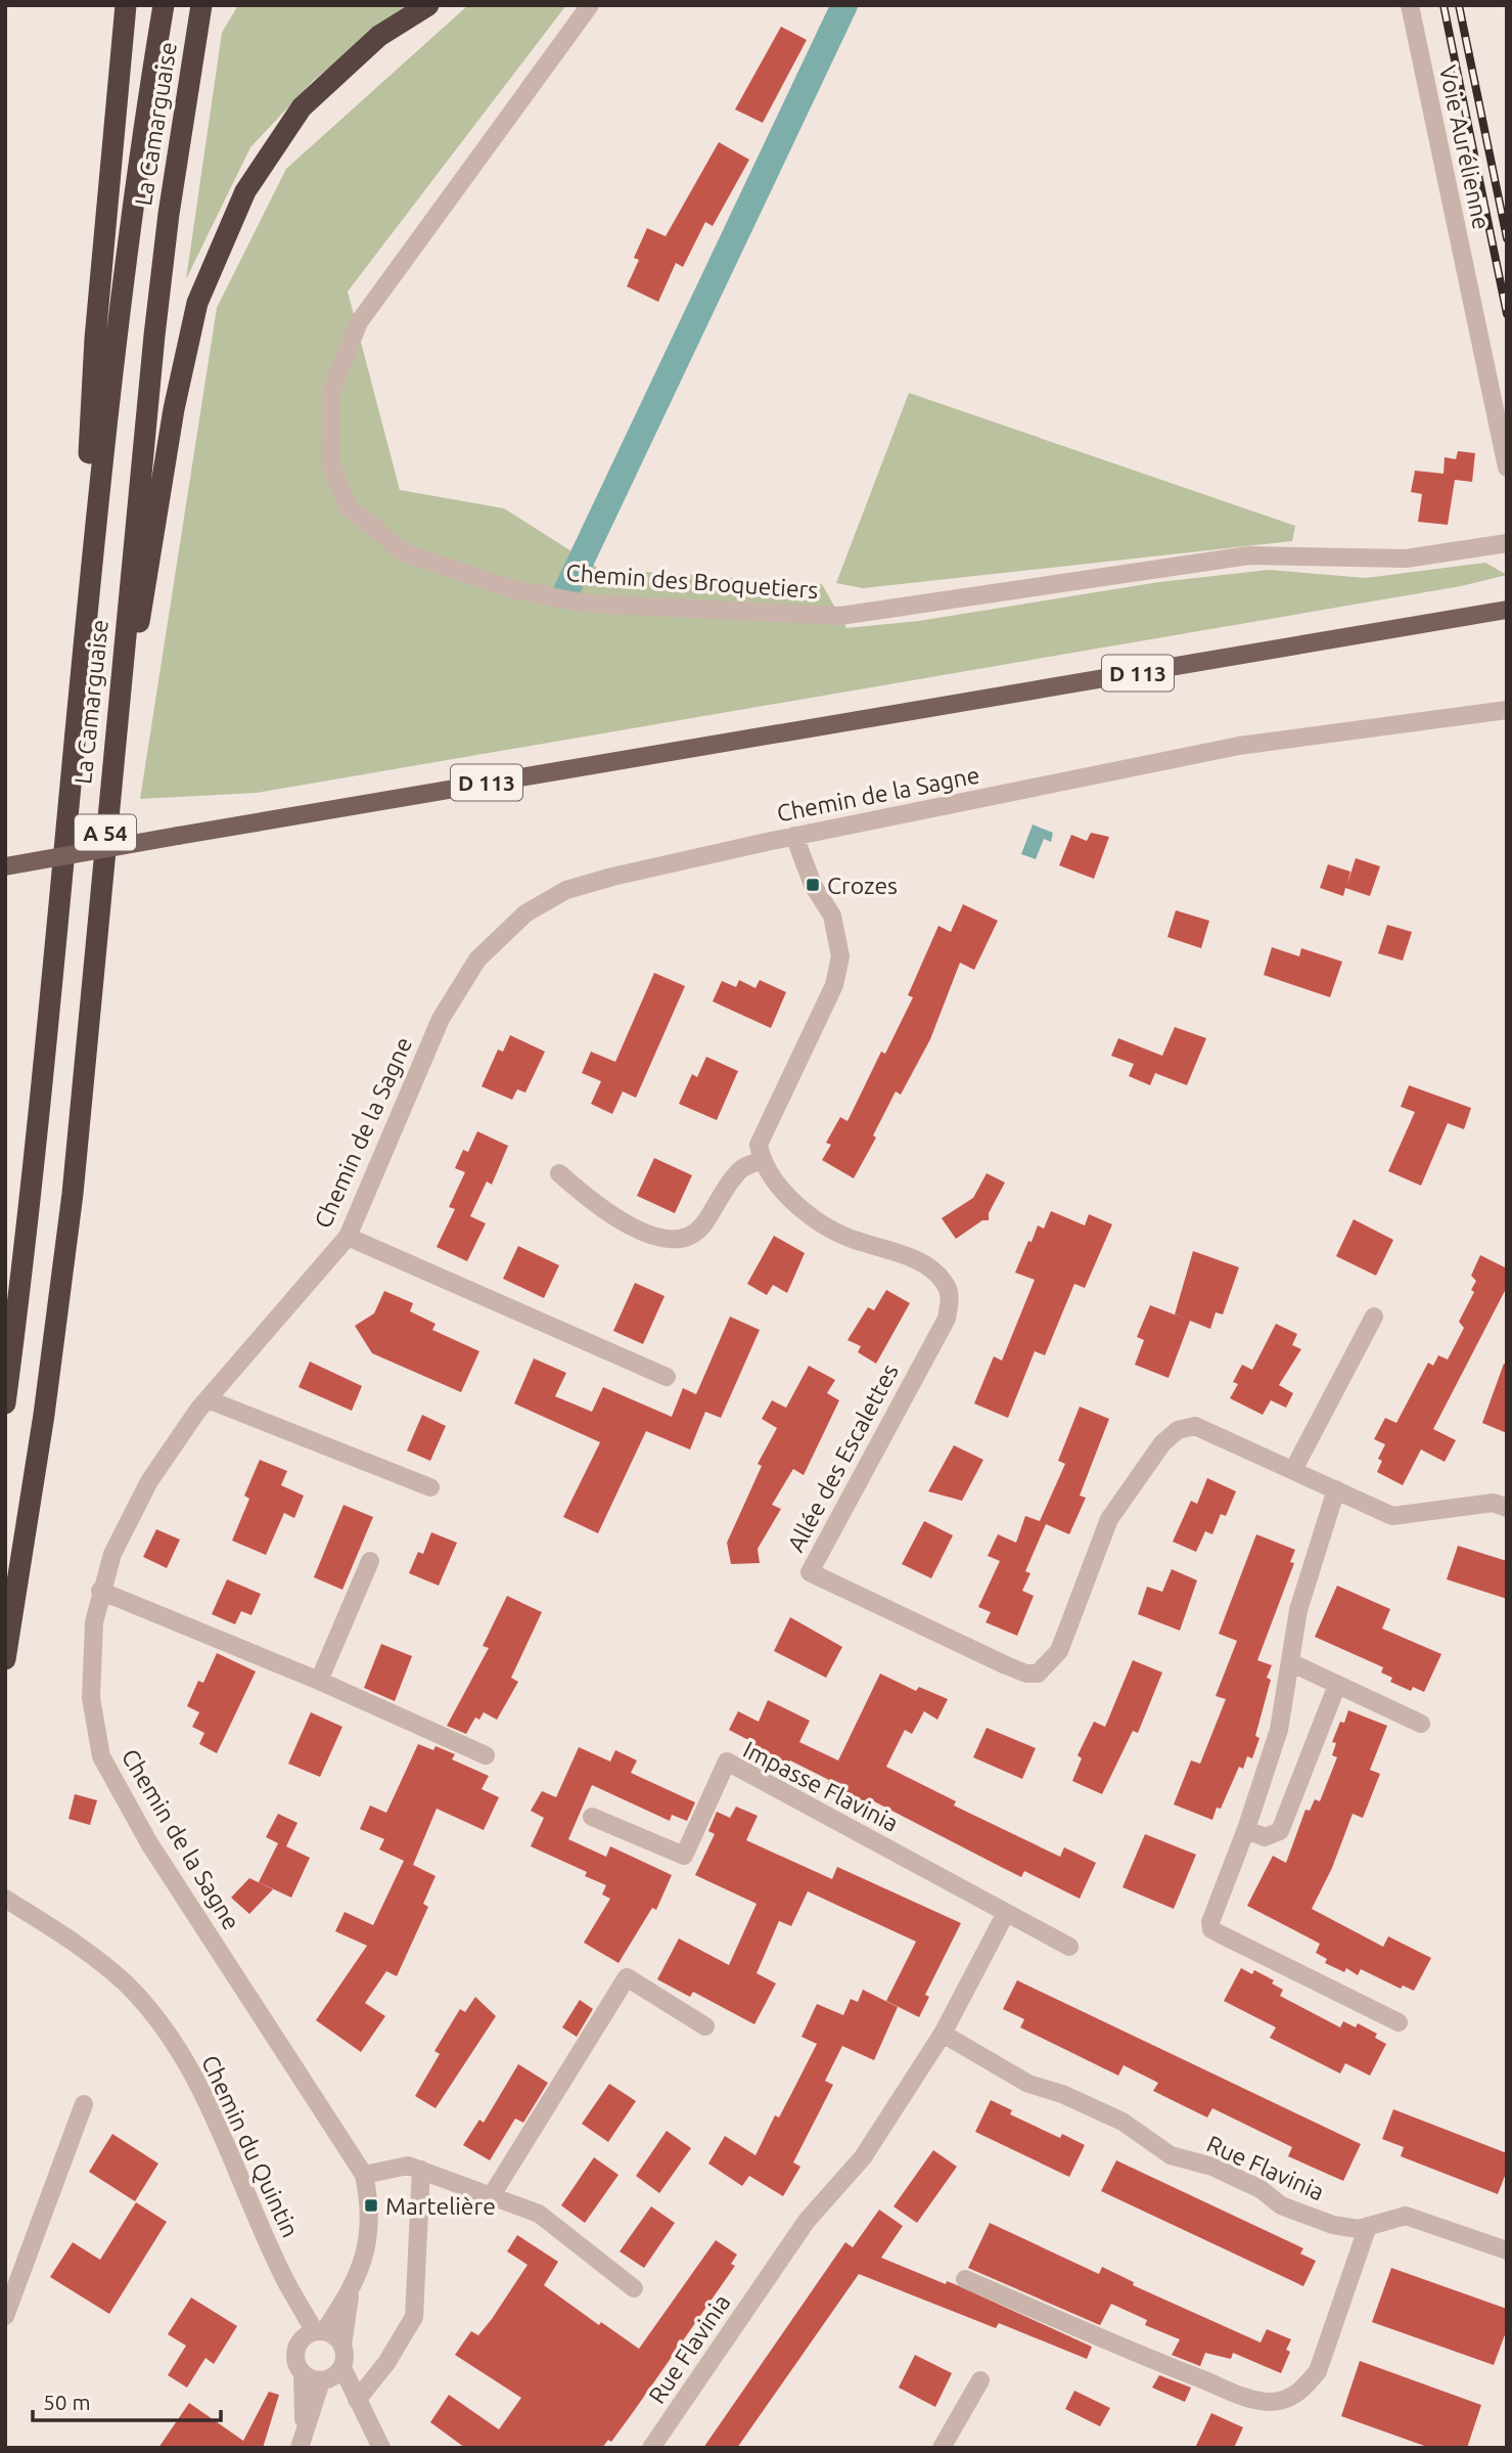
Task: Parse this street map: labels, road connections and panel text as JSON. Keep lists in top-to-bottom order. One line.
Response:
{"streets":{"highway":["La Camarguaise","A 54"],"main road":["D 113"],"street":["Voie Aurélienne","Chemin des Broquetiers","Chemin de la Sagne","Allée des Escalettes","Impasse Flavinia","Chemin du Quintin","Rue Flavinia"]},"crossings":[["Chemin de la Sagne","Chemin du Quintin"],["Impasse Flavinia","Rue Flavinia"]],"places":{"transit":["Crozes","Martelière"]},"scale_bar":"50 m"}
